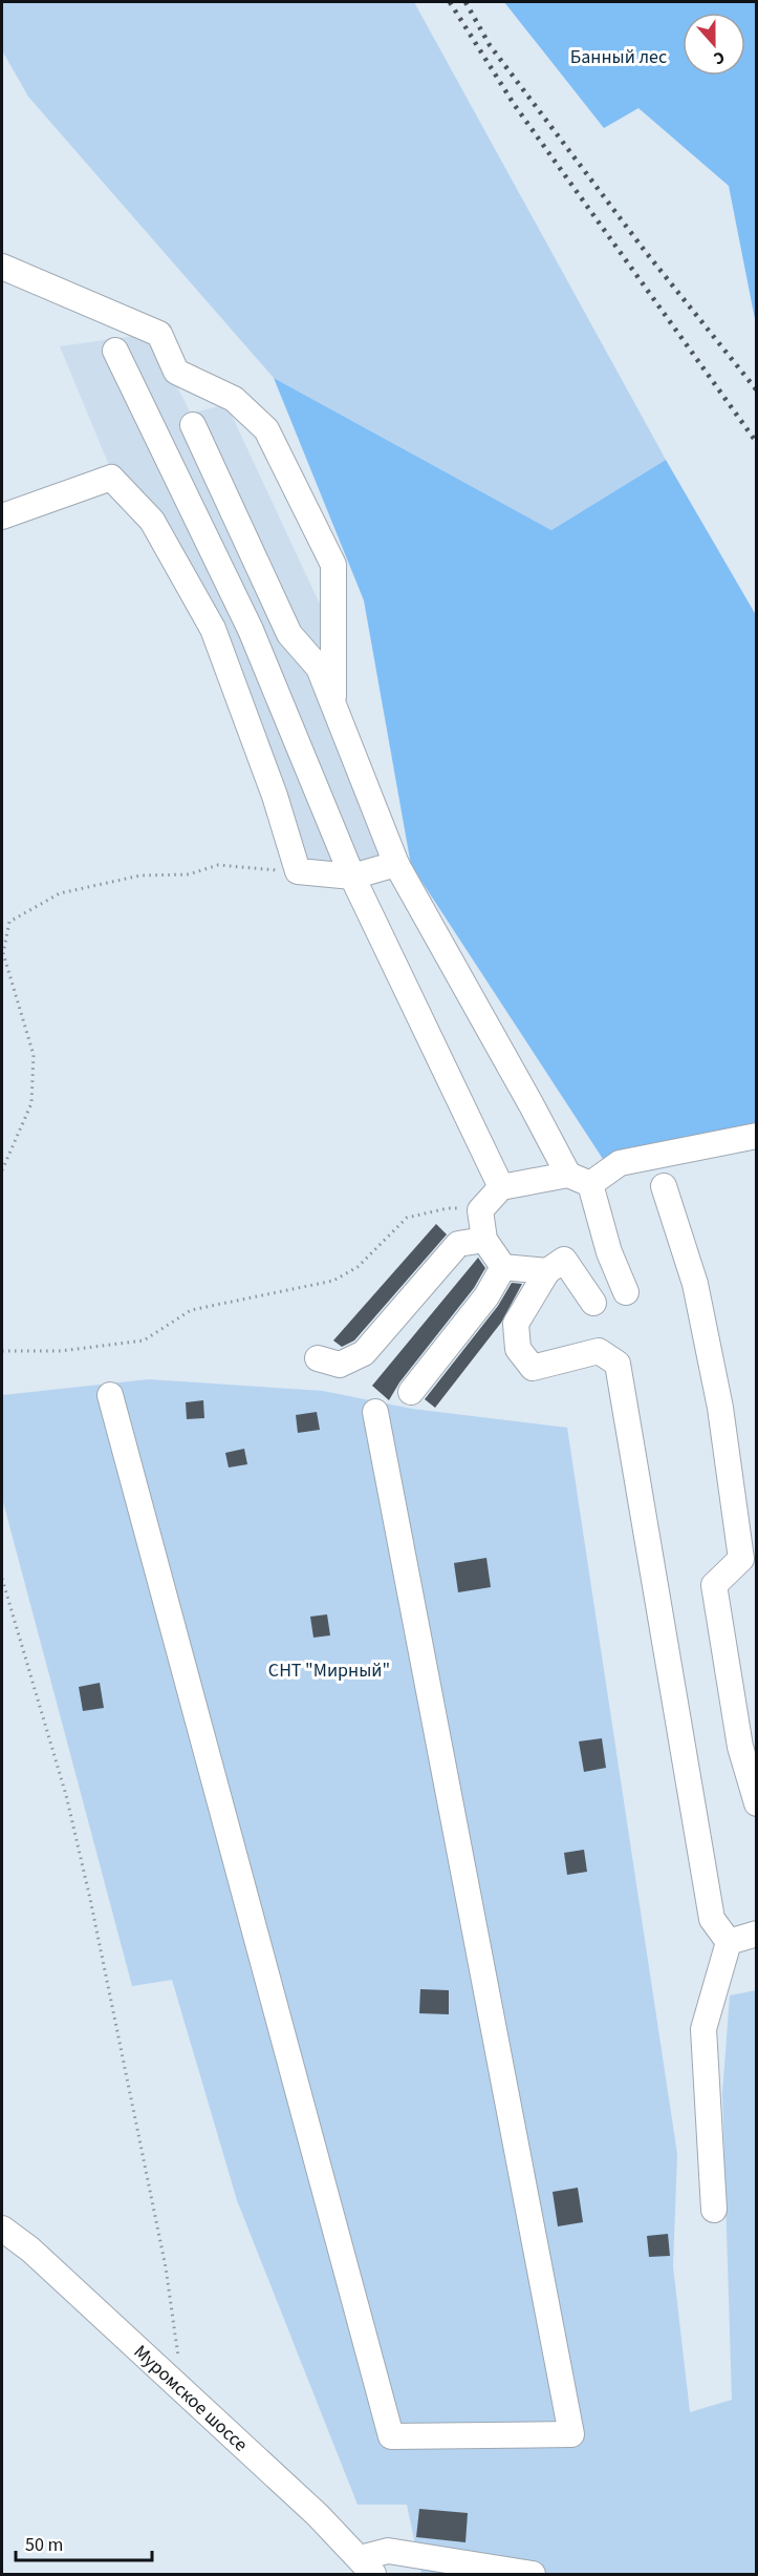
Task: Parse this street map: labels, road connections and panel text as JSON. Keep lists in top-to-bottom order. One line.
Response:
{"streets":{"street":["Муромское шоссе"]},"parks":["Банный лес","СНТ \"Мирный\""],"scale_bar":"50 m","north":"bottom"}
